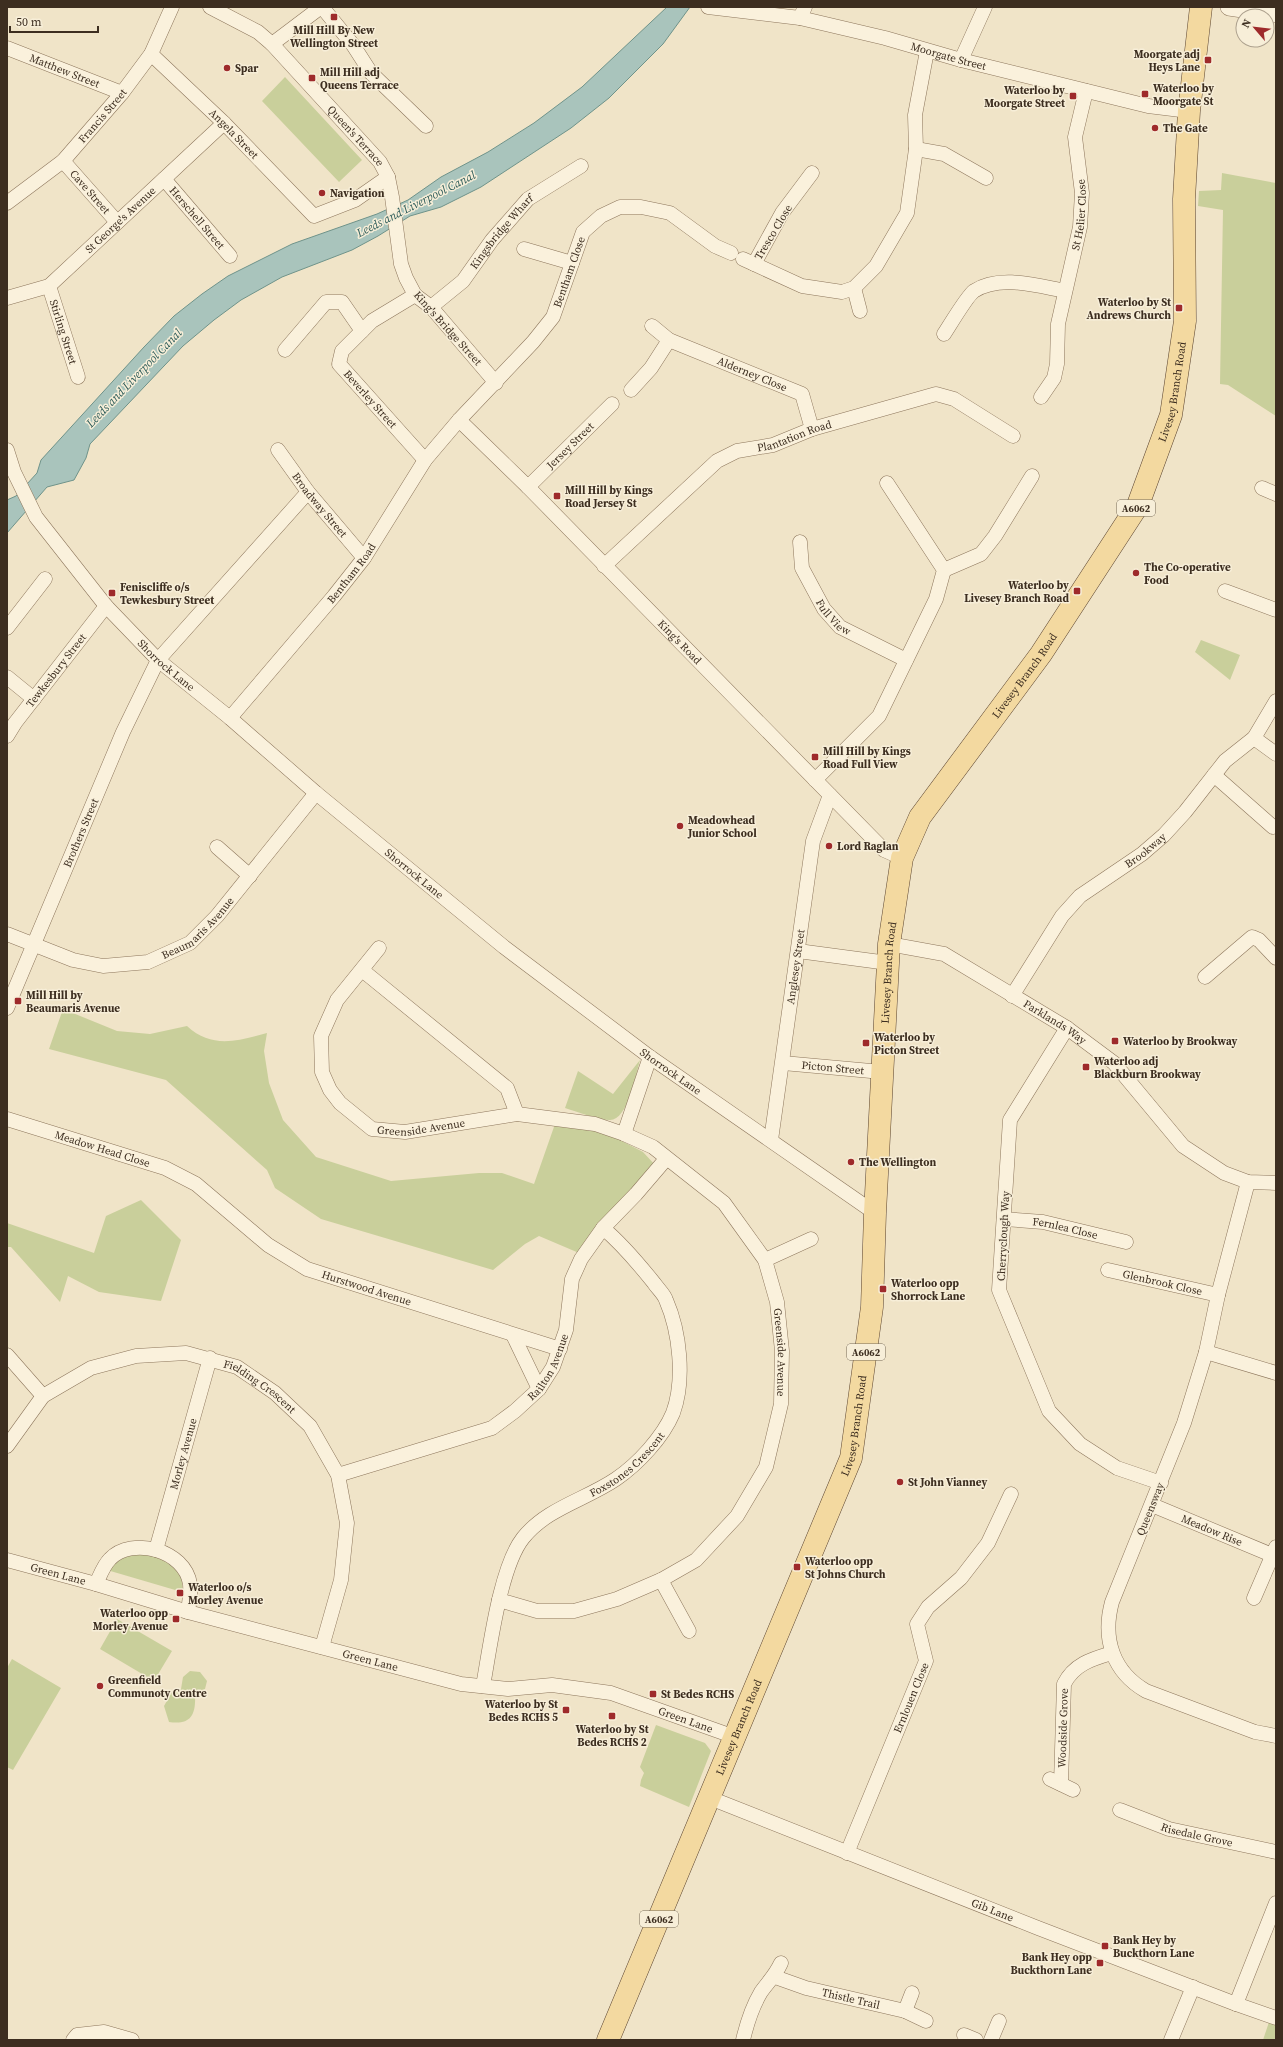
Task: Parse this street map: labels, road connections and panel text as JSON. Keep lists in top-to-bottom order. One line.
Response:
{"streets":{"main road":["Livesey Branch Road","A6062"],"street":["Moorgate Street","Matthew Street","Francis Street","Angela Street","Queen's Terrace","Cave Street","St Helier Close","Herschell Street","St George's Avenue","Tresco Close","Kingsbridge Wharf","Bentham Close","King's Bridge Street","Stirling Street","Alderney Close","Beverley Street","Plantation Road","Jersey Street","Broadway Street","Bentham Road","Full View","King's Road","Shorrock Lane","Tewkesbury Street","Brothers Street","Brookway","Beaumaris Avenue","Anglesey Street","Parklands Way","Picton Street","Greenside Avenue","Meadow Head Close","Fernlea Close","Cherryclough Way","Glenbrook Close","Hurstwood Avenue","Railton Avenue","Fielding Crescent","Morley Avenue","Foxstones Crescent","Queensway","Meadow Rise","Green Lane","Ernlouen Close","Woodside Grove","Risedale Grove","Gib Lane","Thistle Trail"]},"crossings":[["Moorgate Street","St Helier Close"],["Moorgate Street","Livesey Branch Road"],["Matthew Street","Francis Street"],["Francis Street","Angela Street"],["Francis Street","Cave Street"],["Angela Street","Queen's Terrace"],["Angela Street","St George's Avenue"],["Angela Street","King's Bridge Street"],["Queen's Terrace","King's Bridge Street"],["Cave Street","St George's Avenue"],["Herschell Street","St George's Avenue"],["St George's Avenue","Stirling Street"],["Tresco Close","Bentham Close"],["Kingsbridge Wharf","King's Bridge Street"],["Bentham Close","King's Bridge Street"],["Bentham Close","Bentham Road"],["Bentham Close","King's Road"],["King's Bridge Street","Beverley Street"],["Alderney Close","Plantation Road"],["Livesey Branch Road","King's Road"],["Livesey Branch Road","Shorrock Lane"],["Livesey Branch Road","Parklands Way"],["Livesey Branch Road","Picton Street"],["Livesey Branch Road","Green Lane"],["Livesey Branch Road","Gib Lane"],["Beverley Street","Bentham Road"],["Plantation Road","King's Road"],["Jersey Street","King's Road"],["Broadway Street","Bentham Road"],["Broadway Street","Brothers Street"],["Bentham Road","King's Road"],["Bentham Road","Shorrock Lane"],["King's Road","Anglesey Street"],["Shorrock Lane","Tewkesbury Street"],["Shorrock Lane","Brothers Street"],["Shorrock Lane","Beaumaris Avenue"],["Shorrock Lane","Anglesey Street"],["Brothers Street","Beaumaris Avenue"],["Brookway","Parklands Way"],["Anglesey Street","Parklands Way"],["Anglesey Street","Picton Street"],["Parklands Way","Cherryclough Way"],["Parklands Way","Queensway"],["Greenside Avenue","Railton Avenue"],["Greenside Avenue","Foxstones Crescent"],["Meadow Head Close","Hurstwood Avenue"],["Fernlea Close","Cherryclough Way"],["Cherryclough Way","Queensway"],["Glenbrook Close","Queensway"],["Hurstwood Avenue","Railton Avenue"],["Railton Avenue","Fielding Crescent"],["Railton Avenue","Foxstones Crescent"],["Fielding Crescent","Morley Avenue"],["Fielding Crescent","Green Lane"],["Foxstones Crescent","Green Lane"],["Queensway","Meadow Rise"],["Queensway","Woodside Grove"],["Ernlouen Close","Gib Lane"]],"water":["Leeds and Liverpool Canal"],"places":{"transit":["Mill Hill By New Wellington Street","Moorgate adj Heys Lane","Mill Hill adj Queens Terrace","Waterloo by Moorgate St","Waterloo by Moorgate Street","Waterloo by St Andrews Church","Mill Hill by Kings Road Jersey St","Waterloo by Livesey Branch Road","Feniscliffe o/s Tewkesbury Street","Mill Hill by Kings Road Full View","Mill Hill by Beaumaris Avenue","Waterloo by Brookway","Waterloo by Picton Street","Waterloo adj Blackburn Brookway","Waterloo opp Shorrock Lane","Waterloo opp St Johns Church","Waterloo o/s Morley Avenue","Waterloo opp Morley Avenue","St Bedes RCHS","Waterloo by St Bedes RCHS 5","Waterloo by St Bedes RCHS 2","Bank Hey by Buckthorn Lane","Bank Hey opp Buckthorn Lane"],"other":["Spar","The Gate","Navigation","The Co-operative Food","Meadowhead Junior School","Lord Raglan","The Wellington","St John Vianney","Greenfield Communoty Centre"]},"scale_bar":"50 m","north":"top left"}
